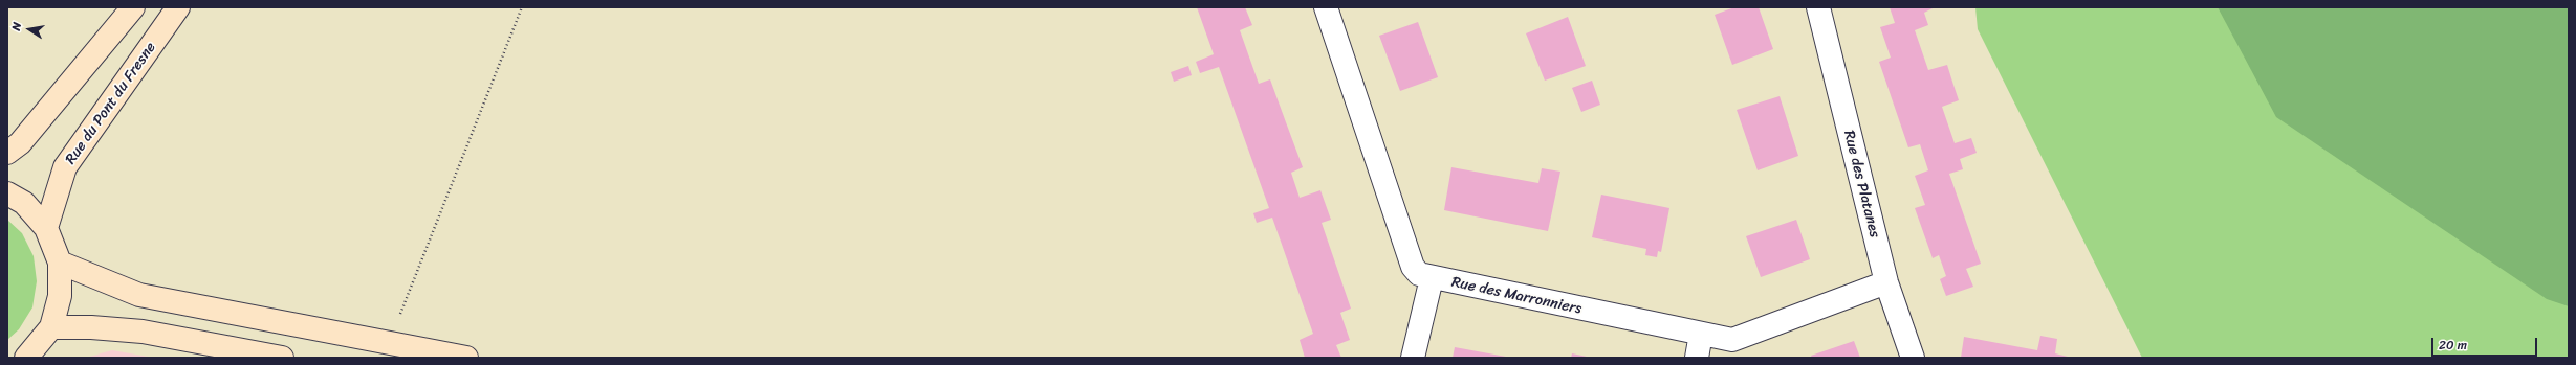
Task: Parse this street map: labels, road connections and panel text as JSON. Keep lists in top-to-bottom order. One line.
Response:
{"streets":{"main road":["Rue du Pont du Fresne"],"street":["Rue des Platanes","Rue des Marronniers"]},"crossings":[["Rue des Platanes","Rue des Marronniers"]],"scale_bar":"20 m","north":"left"}
